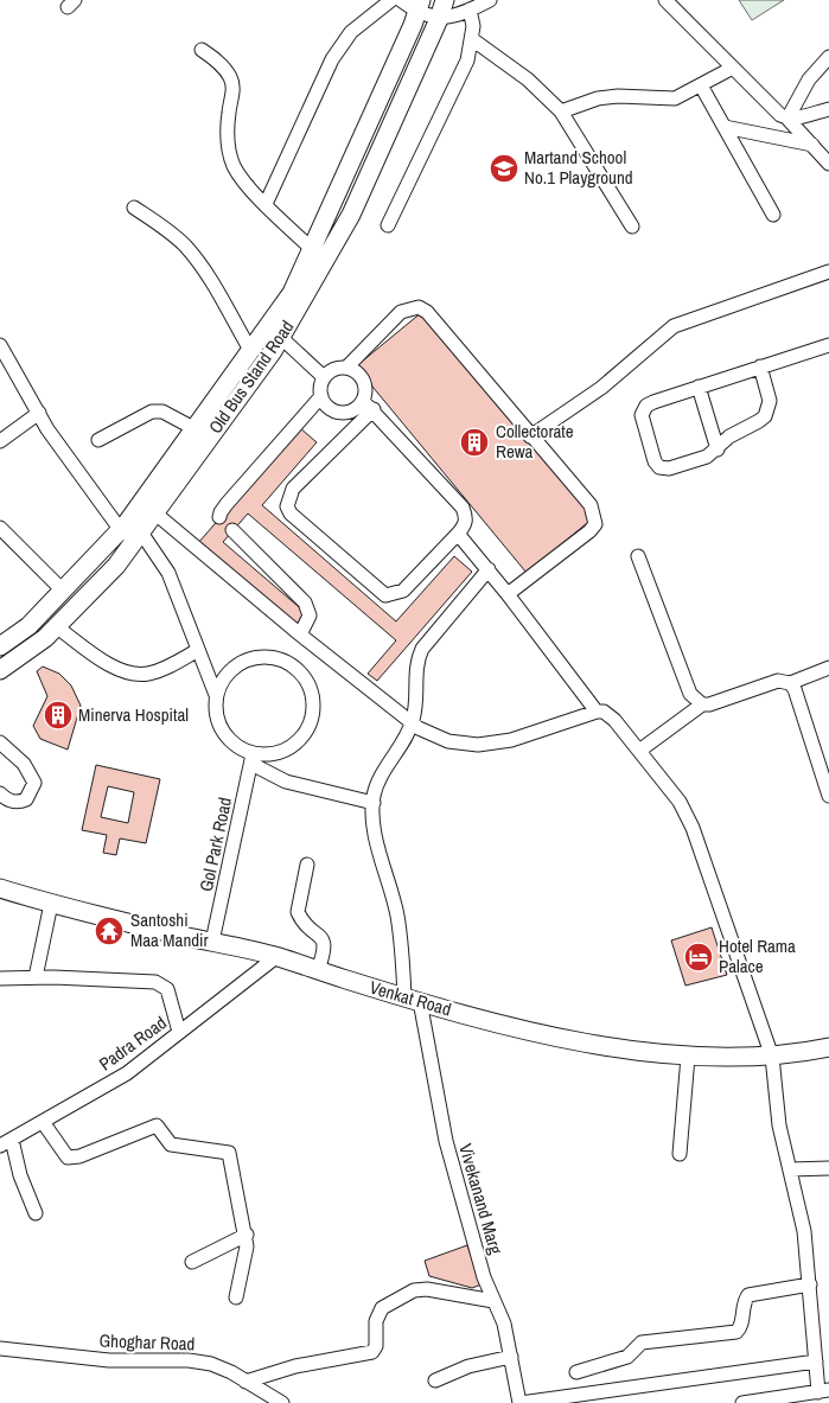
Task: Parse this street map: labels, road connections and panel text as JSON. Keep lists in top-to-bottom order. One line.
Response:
{"streets":{"main road":["Old Bus Stand Road","Venkat Road"],"street":["Gol Park Road","Padra Road","Vivekanand Marg","Ghoghar Road"]},"crossings":[["Gol Park Road","Venkat Road"],["Venkat Road","Padra Road"],["Venkat Road","Vivekanand Marg"]],"places":{"school or university":["Martand School No.1 Playground"],"building":["Collectorate Rewa","Minerva Hospital"],"temple":["Santoshi Maa Mandir"],"hotel":["Hotel Rama Palace"]}}
